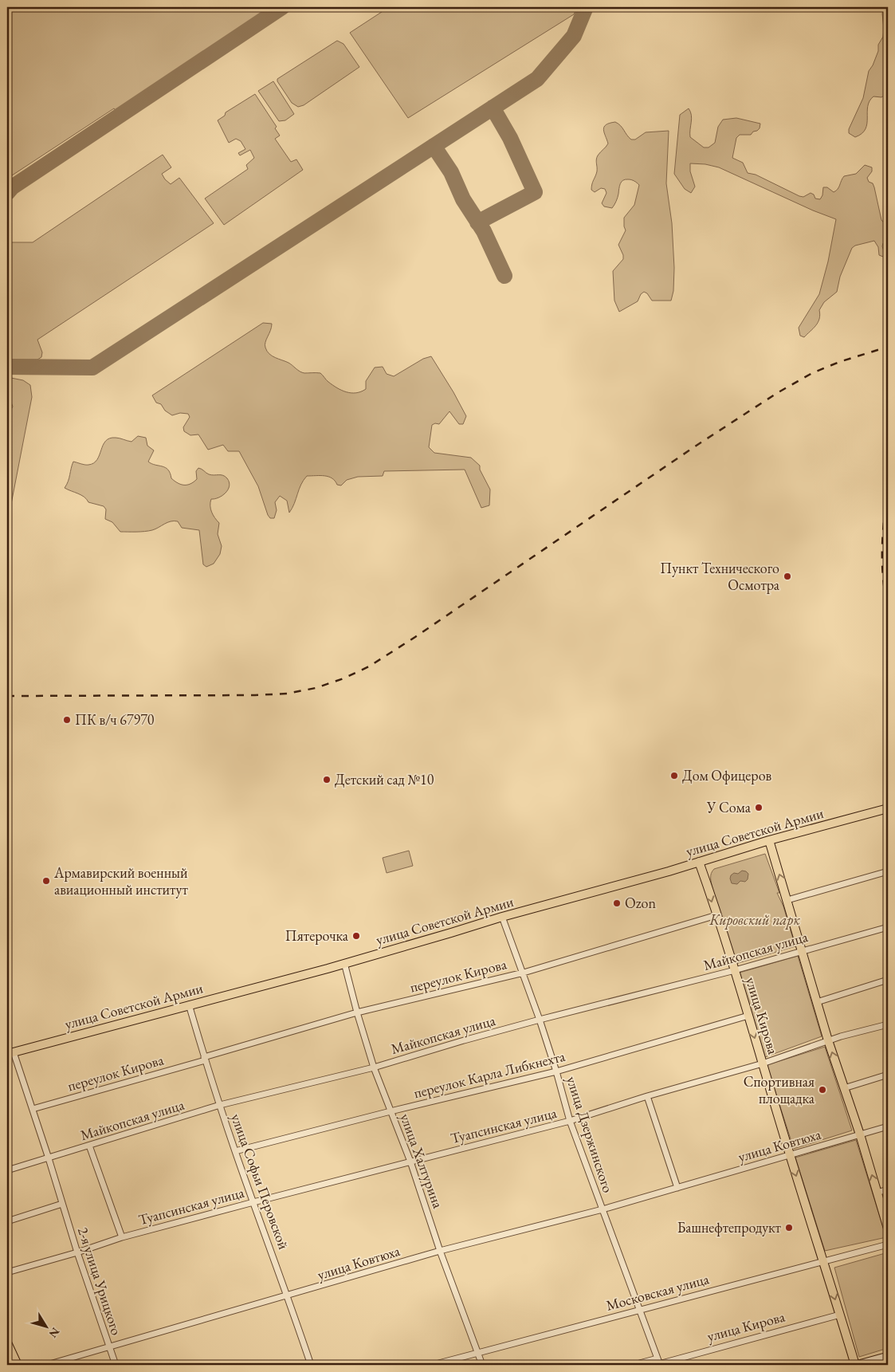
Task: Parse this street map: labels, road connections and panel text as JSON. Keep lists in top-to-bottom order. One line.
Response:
{"streets":{"main road":["улица Советской Армии","улица Кирова"],"street":["Майкопская улица","переулок Кирова","переулок Карла Либкнехта","Туапсинская улица","улица Дзержинского","улица Ковтюха","улица Халтурина","улица Софьи Перовской","2-я улица Урицкого","Московская улица"]},"crossings":[["улица Советской Армии","улица Кирова"],["улица Советской Армии","улица Дзержинского"],["улица Советской Армии","улица Халтурина"],["улица Советской Армии","улица Софьи Перовской"],["улица Советской Армии","2-я улица Урицкого"],["Майкопская улица","улица Кирова"],["Майкопская улица","улица Дзержинского"],["Майкопская улица","улица Халтурина"],["Майкопская улица","улица Софьи Перовской"],["Майкопская улица","2-я улица Урицкого"],["переулок Кирова","улица Кирова"],["переулок Кирова","улица Дзержинского"],["переулок Кирова","улица Халтурина"],["переулок Кирова","улица Софьи Перовской"],["переулок Кирова","2-я улица Урицкого"],["улица Кирова","переулок Карла Либкнехта"],["улица Кирова","Туапсинская улица"],["улица Кирова","улица Дзержинского"],["улица Кирова","улица Ковтюха"],["улица Кирова","Московская улица"],["переулок Карла Либкнехта","улица Дзержинского"],["переулок Карла Либкнехта","улица Халтурина"],["переулок Карла Либкнехта","улица Софьи Перовской"],["Туапсинская улица","улица Дзержинского"],["Туапсинская улица","улица Халтурина"],["Туапсинская улица","улица Софьи Перовской"],["Туапсинская улица","2-я улица Урицкого"],["улица Дзержинского","улица Ковтюха"],["улица Дзержинского","Московская улица"],["улица Ковтюха","улица Халтурина"],["улица Ковтюха","улица Софьи Перовской"],["улица Ковтюха","2-я улица Урицкого"],["улица Халтурина","Московская улица"]],"parks":["Кировский парк"],"places":["Пункт Технического Осмотра","ПК в/ч 67970","Дом Офицеров","Детский сад №10","У Сома","Армавирский военный авиационный институт","Ozon","Пятерочка","Спортивная площадка","Башнефтепродукт"],"north":"bottom right"}
